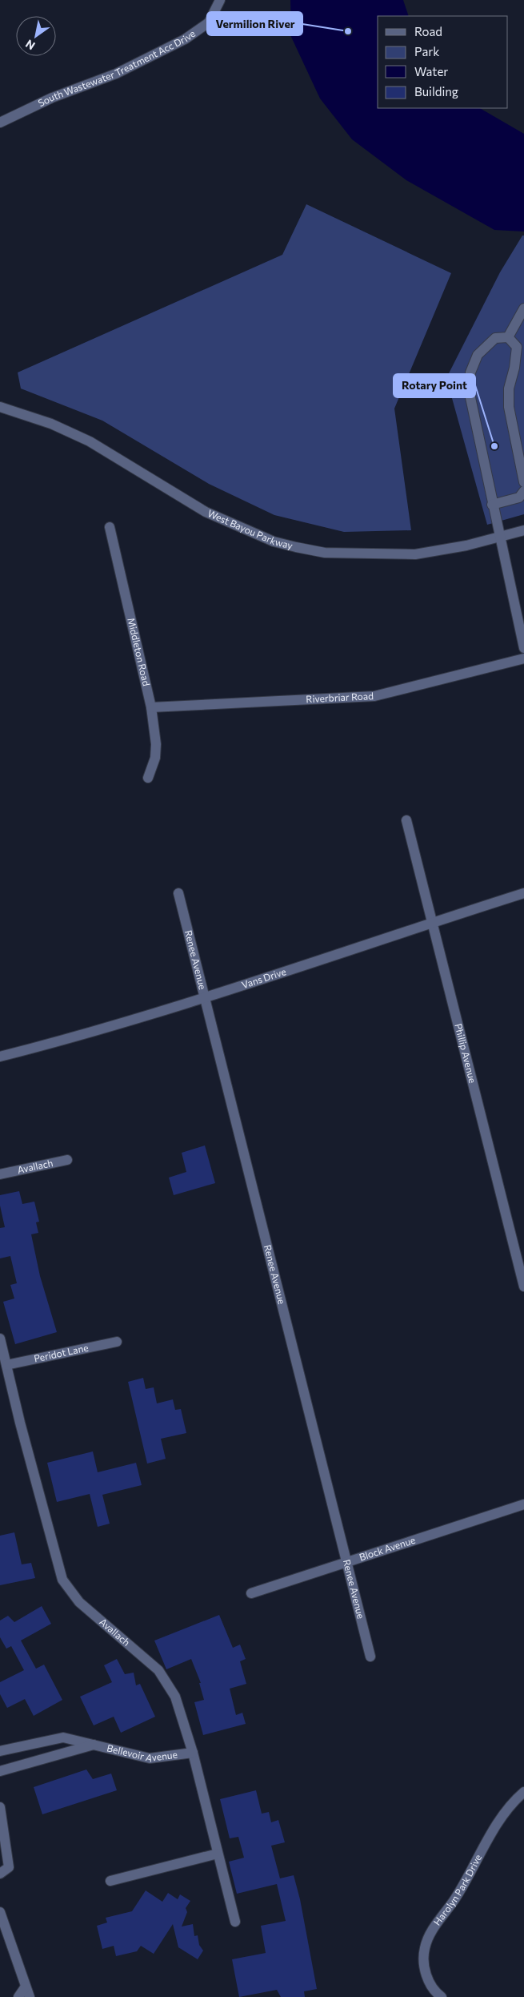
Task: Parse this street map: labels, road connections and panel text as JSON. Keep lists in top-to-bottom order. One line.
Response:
{"streets":{"street":["South Wastewater Treatment Acc Drive","West Bayou Parkway","Middleton Road","Riverbriar Road","Renee Avenue","Vans Drive","Phillip Avenue","Avallach","Peridot Lane","Block Avenue","Bellevoir Avenue","Harolyn Park Drive"]},"crossings":[["Middleton Road","Riverbriar Road"],["Renee Avenue","Vans Drive"],["Renee Avenue","Block Avenue"],["Vans Drive","Phillip Avenue"],["Avallach","Peridot Lane"],["Avallach","Bellevoir Avenue"]],"places":["Vermilion River","Rotary Point"],"legend":["Road","Park","Water","Building"],"north":"bottom left"}
